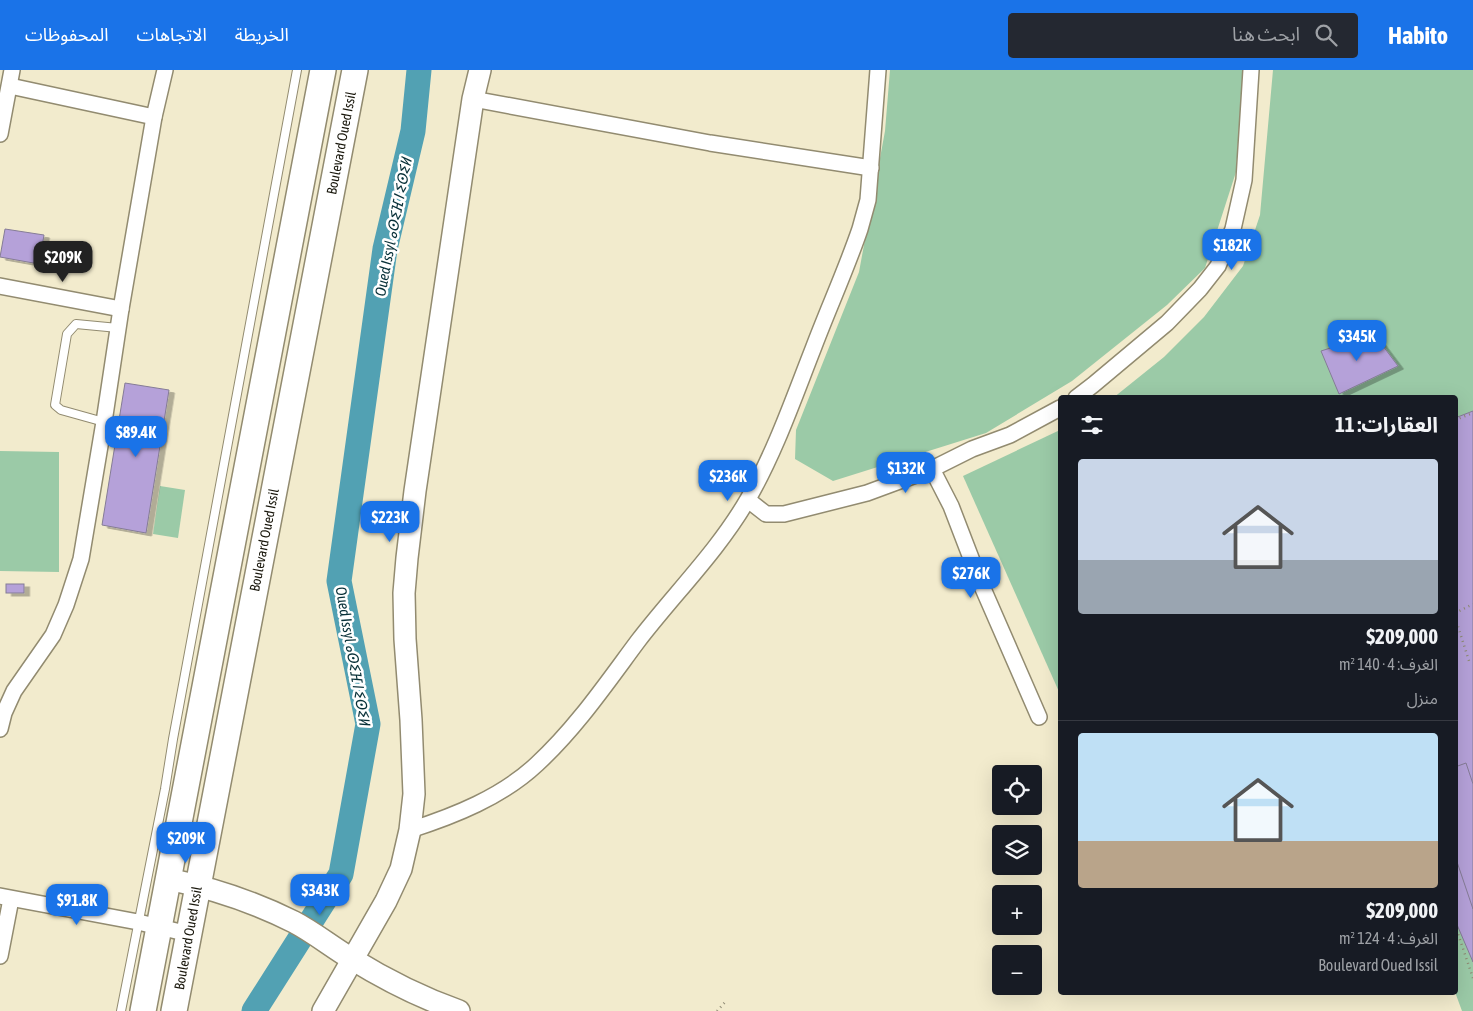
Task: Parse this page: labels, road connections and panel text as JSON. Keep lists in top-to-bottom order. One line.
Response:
{"streets":{"main road":["Boulevard Oued Issil"]},"water":["Oued Issyl ⴰⵙⵉⴼ ⵏ ⵉⵙⵉⵍ"],"page":{"header":"Habito","search":"ابحث هنا","nav":["الخريطة","الاتجاهات","المحفوظات"],"price":["$182K","$209K","$345K","$89.4K","$132K","$236K","$223K","$276K","$209K","$343K","$91.8K"],"heading":"العقارات: 11","list":[{"name":"$209,000","note":"الغرف: 4 · 140 m² · منزل"},{"name":"$209,000","note":"الغرف: 4 · 124 m² · Boulevard Oued Issil"}],"map_buttons":["+","−"]}}
